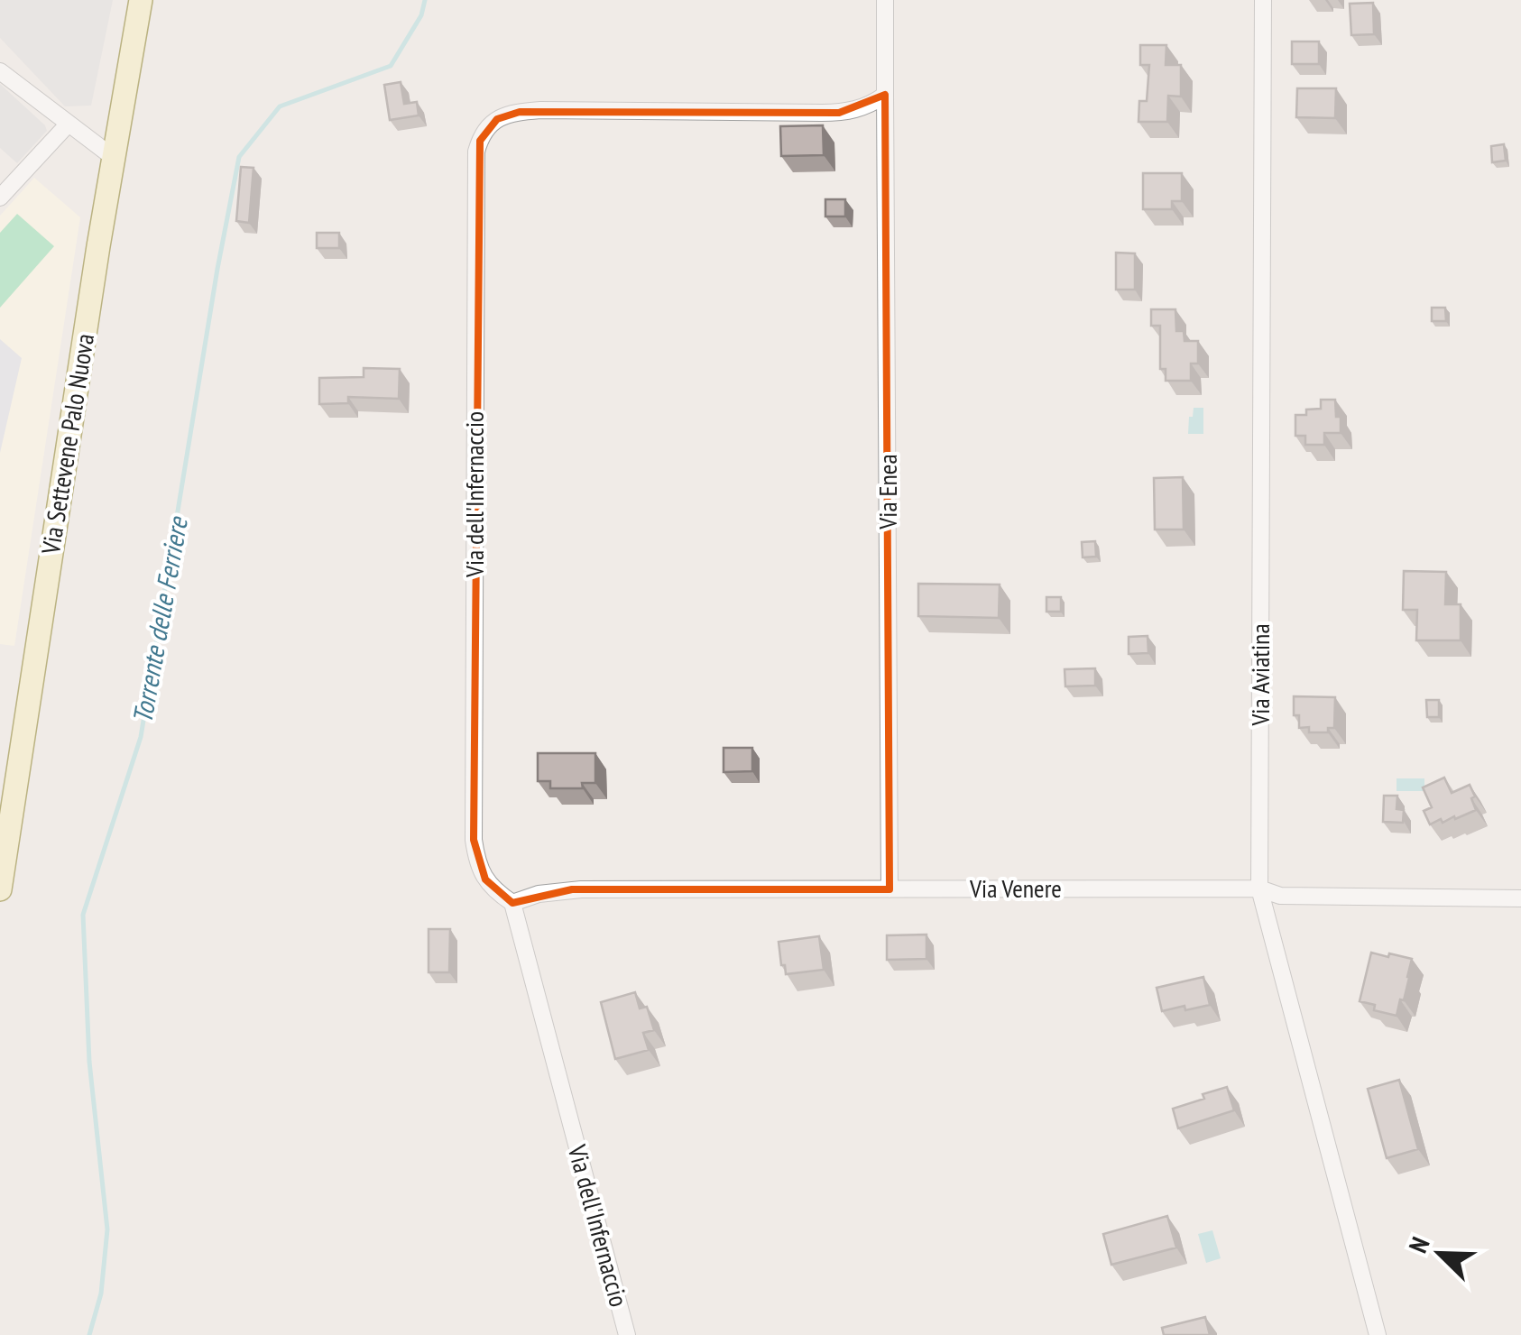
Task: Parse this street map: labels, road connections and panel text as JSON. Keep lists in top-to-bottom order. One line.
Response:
{"streets":{"main road":["Via Settevene Palo Nuova"],"street":["Via Enea","Via dell'Infernaccio","Via Aviatina","Via Venere"]},"crossings":[["Via Enea","Via dell'Infernaccio"],["Via Enea","Via Venere"],["Via dell'Infernaccio","Via Venere"],["Via Aviatina","Via Venere"]],"water":["Torrente delle Ferriere"],"north":"top left"}
